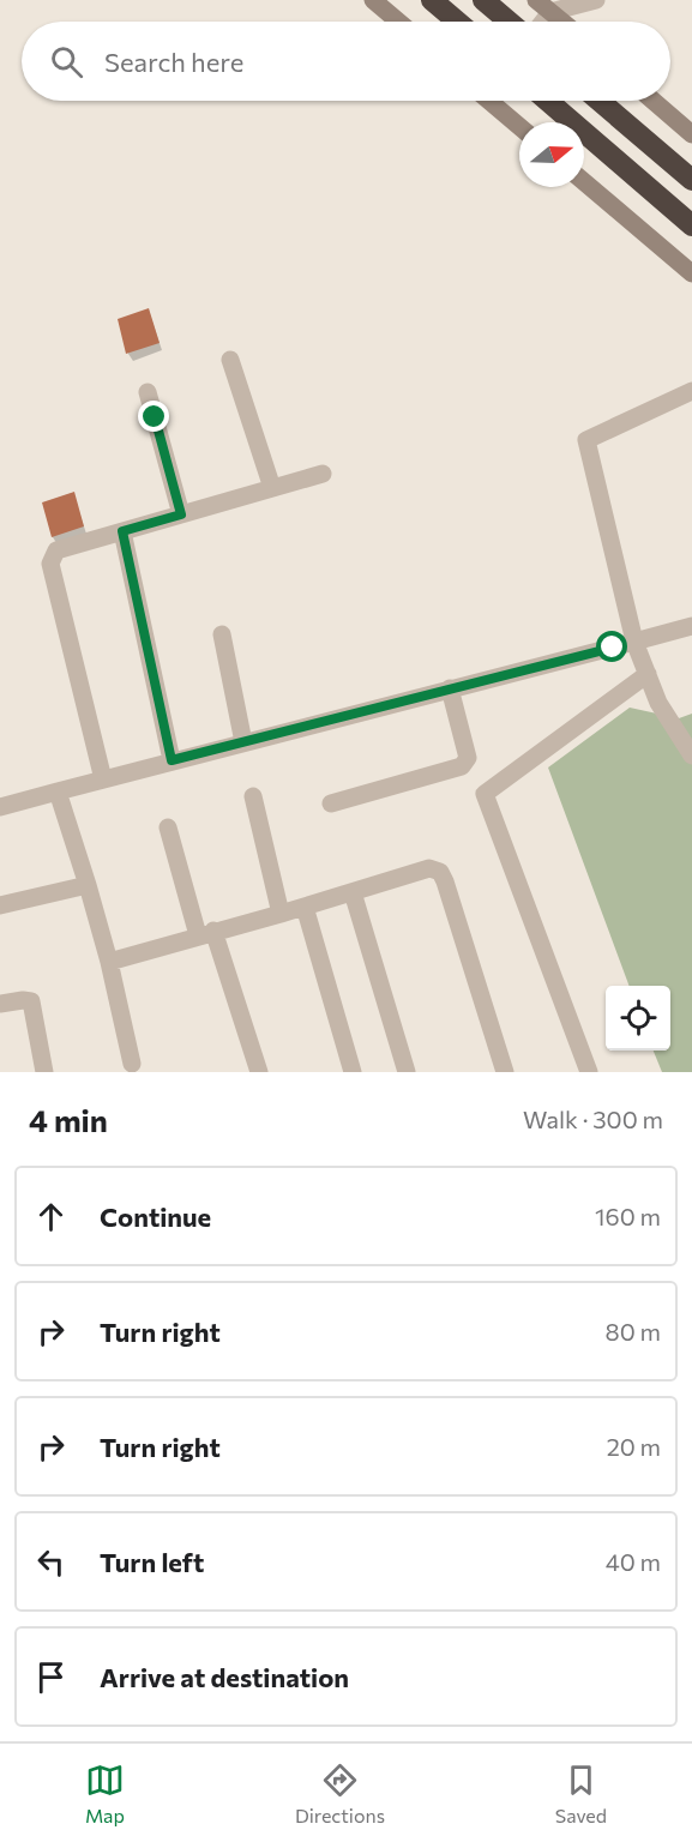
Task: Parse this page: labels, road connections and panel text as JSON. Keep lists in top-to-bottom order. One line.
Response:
{"north":"right","page":{"search":"Search here","heading":["4 min","Walk · 300 m"],"list":[["Continue","160 m"],["Turn right","80 m"],["Turn right","20 m"],["Turn left","40 m"],"Arrive at destination"],"nav":["Map","Directions","Saved"]}}
